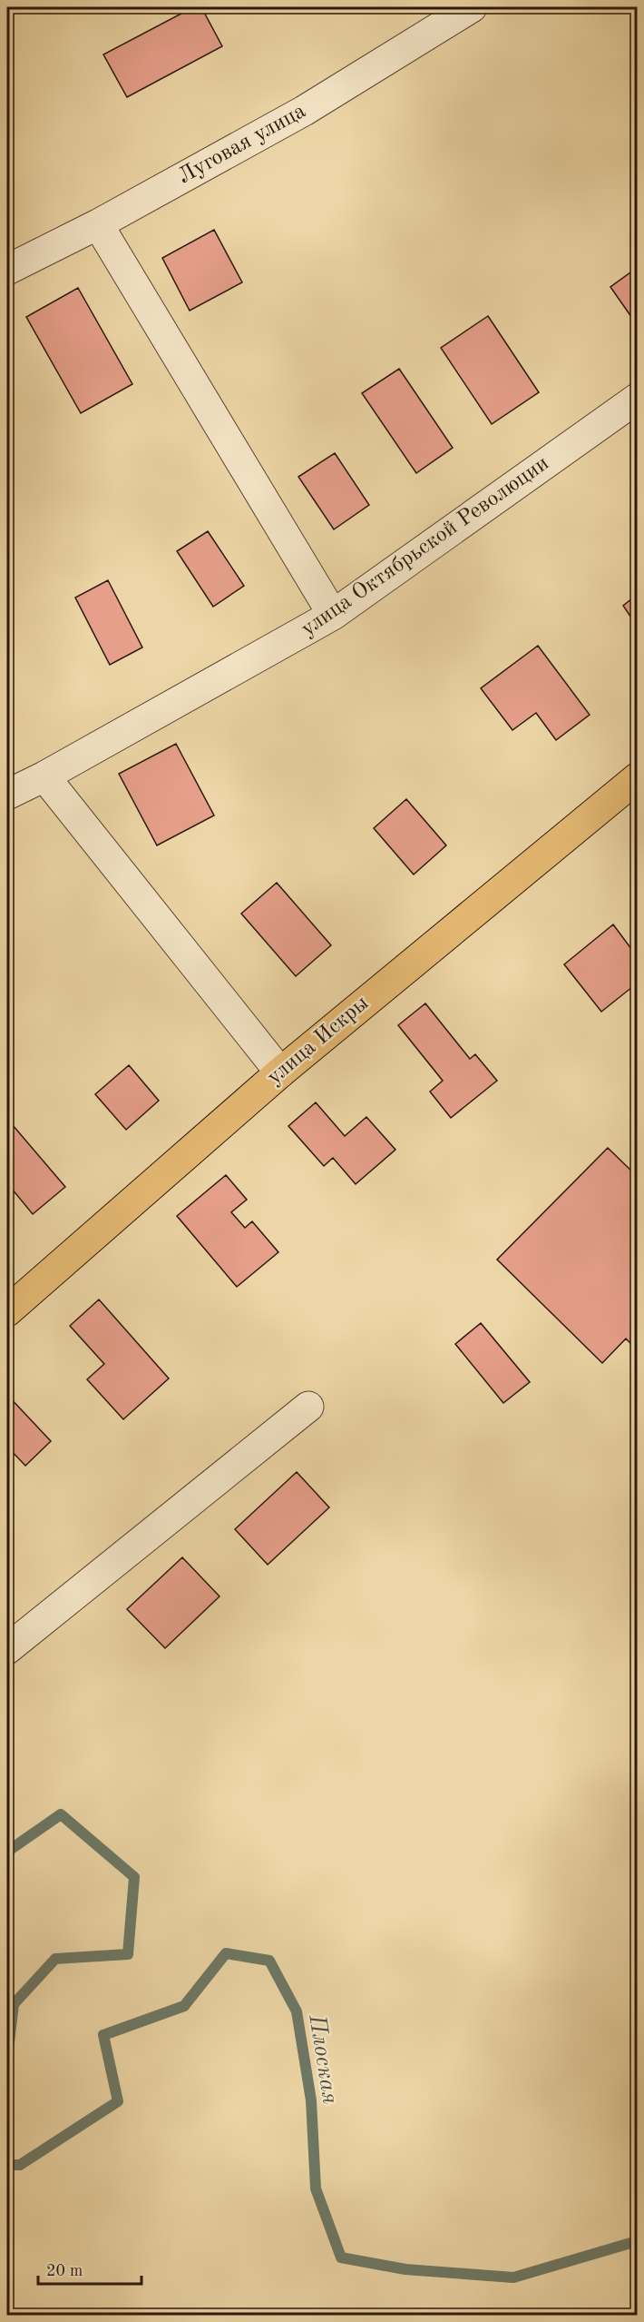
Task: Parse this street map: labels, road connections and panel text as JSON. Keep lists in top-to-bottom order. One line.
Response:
{"streets":{"main road":["улица Искры"],"street":["Луговая улица","улица Октябрьской Революции"]},"water":["Плоская"],"scale_bar":"20 m"}
